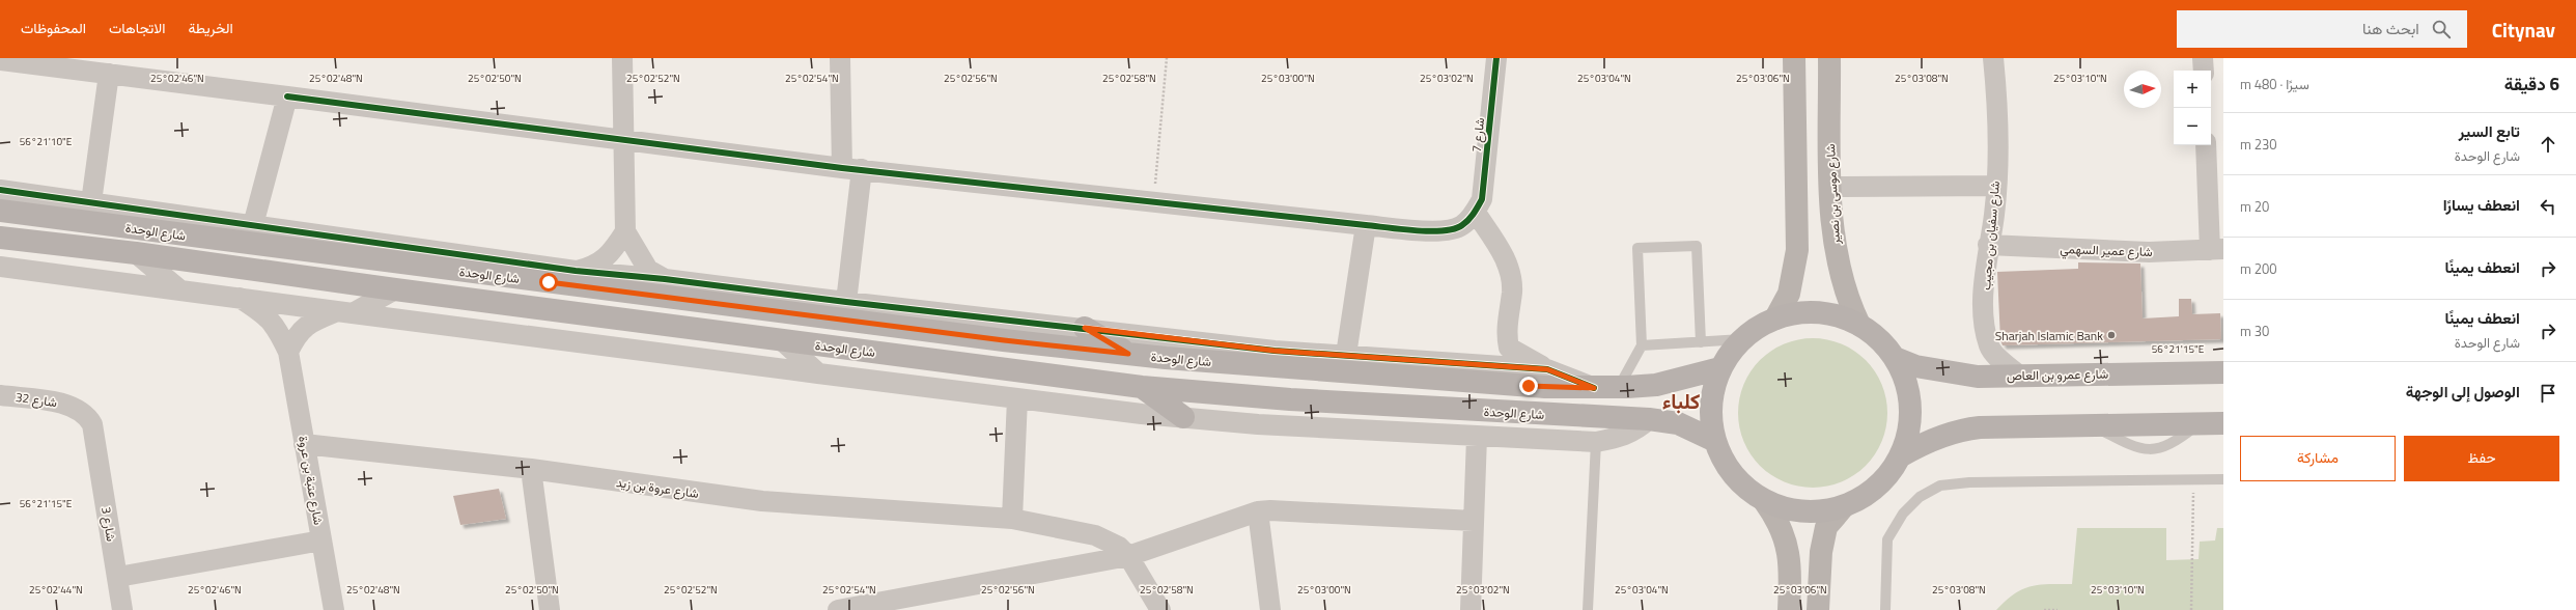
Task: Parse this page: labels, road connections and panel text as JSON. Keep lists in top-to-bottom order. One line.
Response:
{"streets":{"main road":["شارع الوحدة","شارع عمرو بن العاص"],"street":["شارع 7","شارع موسى بن نصير","شارع سفيان بن مجيب","شارع عمير السهمي","شارع 32","شارع عتبة بن عروة","شارع عروة بن زيد","شارع 3"]},"crossings":[["شارع سفيان بن مجيب","شارع عمير السهمي"],["شارع سفيان بن مجيب","شارع عمرو بن العاص"],["شارع 32","شارع 3"],["شارع عتبة بن عروة","شارع عروة بن زيد"]],"districts":["كلباء"],"places":["Sharjah Islamic Bank"],"north":"right","page":{"header":"Citynav","search":"ابحث هنا","nav":["الخريطة","الاتجاهات","المحفوظات"],"heading":["6 دقيقة","سيرًا · 480 m"],"map_buttons":["+","−"],"list":[["تابع السير","شارع الوحدة","230 m"],["انعطف يسارًا","20 m"],["انعطف يمينًا","200 m"],["انعطف يمينًا","شارع الوحدة","30 m"],"الوصول إلى الوجهة"],"buttons":["حفظ","مشاركة"]},"coordinates":["25°02'46\"N","25°02'48\"N","25°02'50\"N","25°02'52\"N","25°02'54\"N","25°02'56\"N","25°02'58\"N","25°03'00\"N","25°03'02\"N","25°03'04\"N","25°03'06\"N","25°03'08\"N","25°03'10\"N","56°21'10\"E","56°21'15\"E","25°02'44\"N"]}
